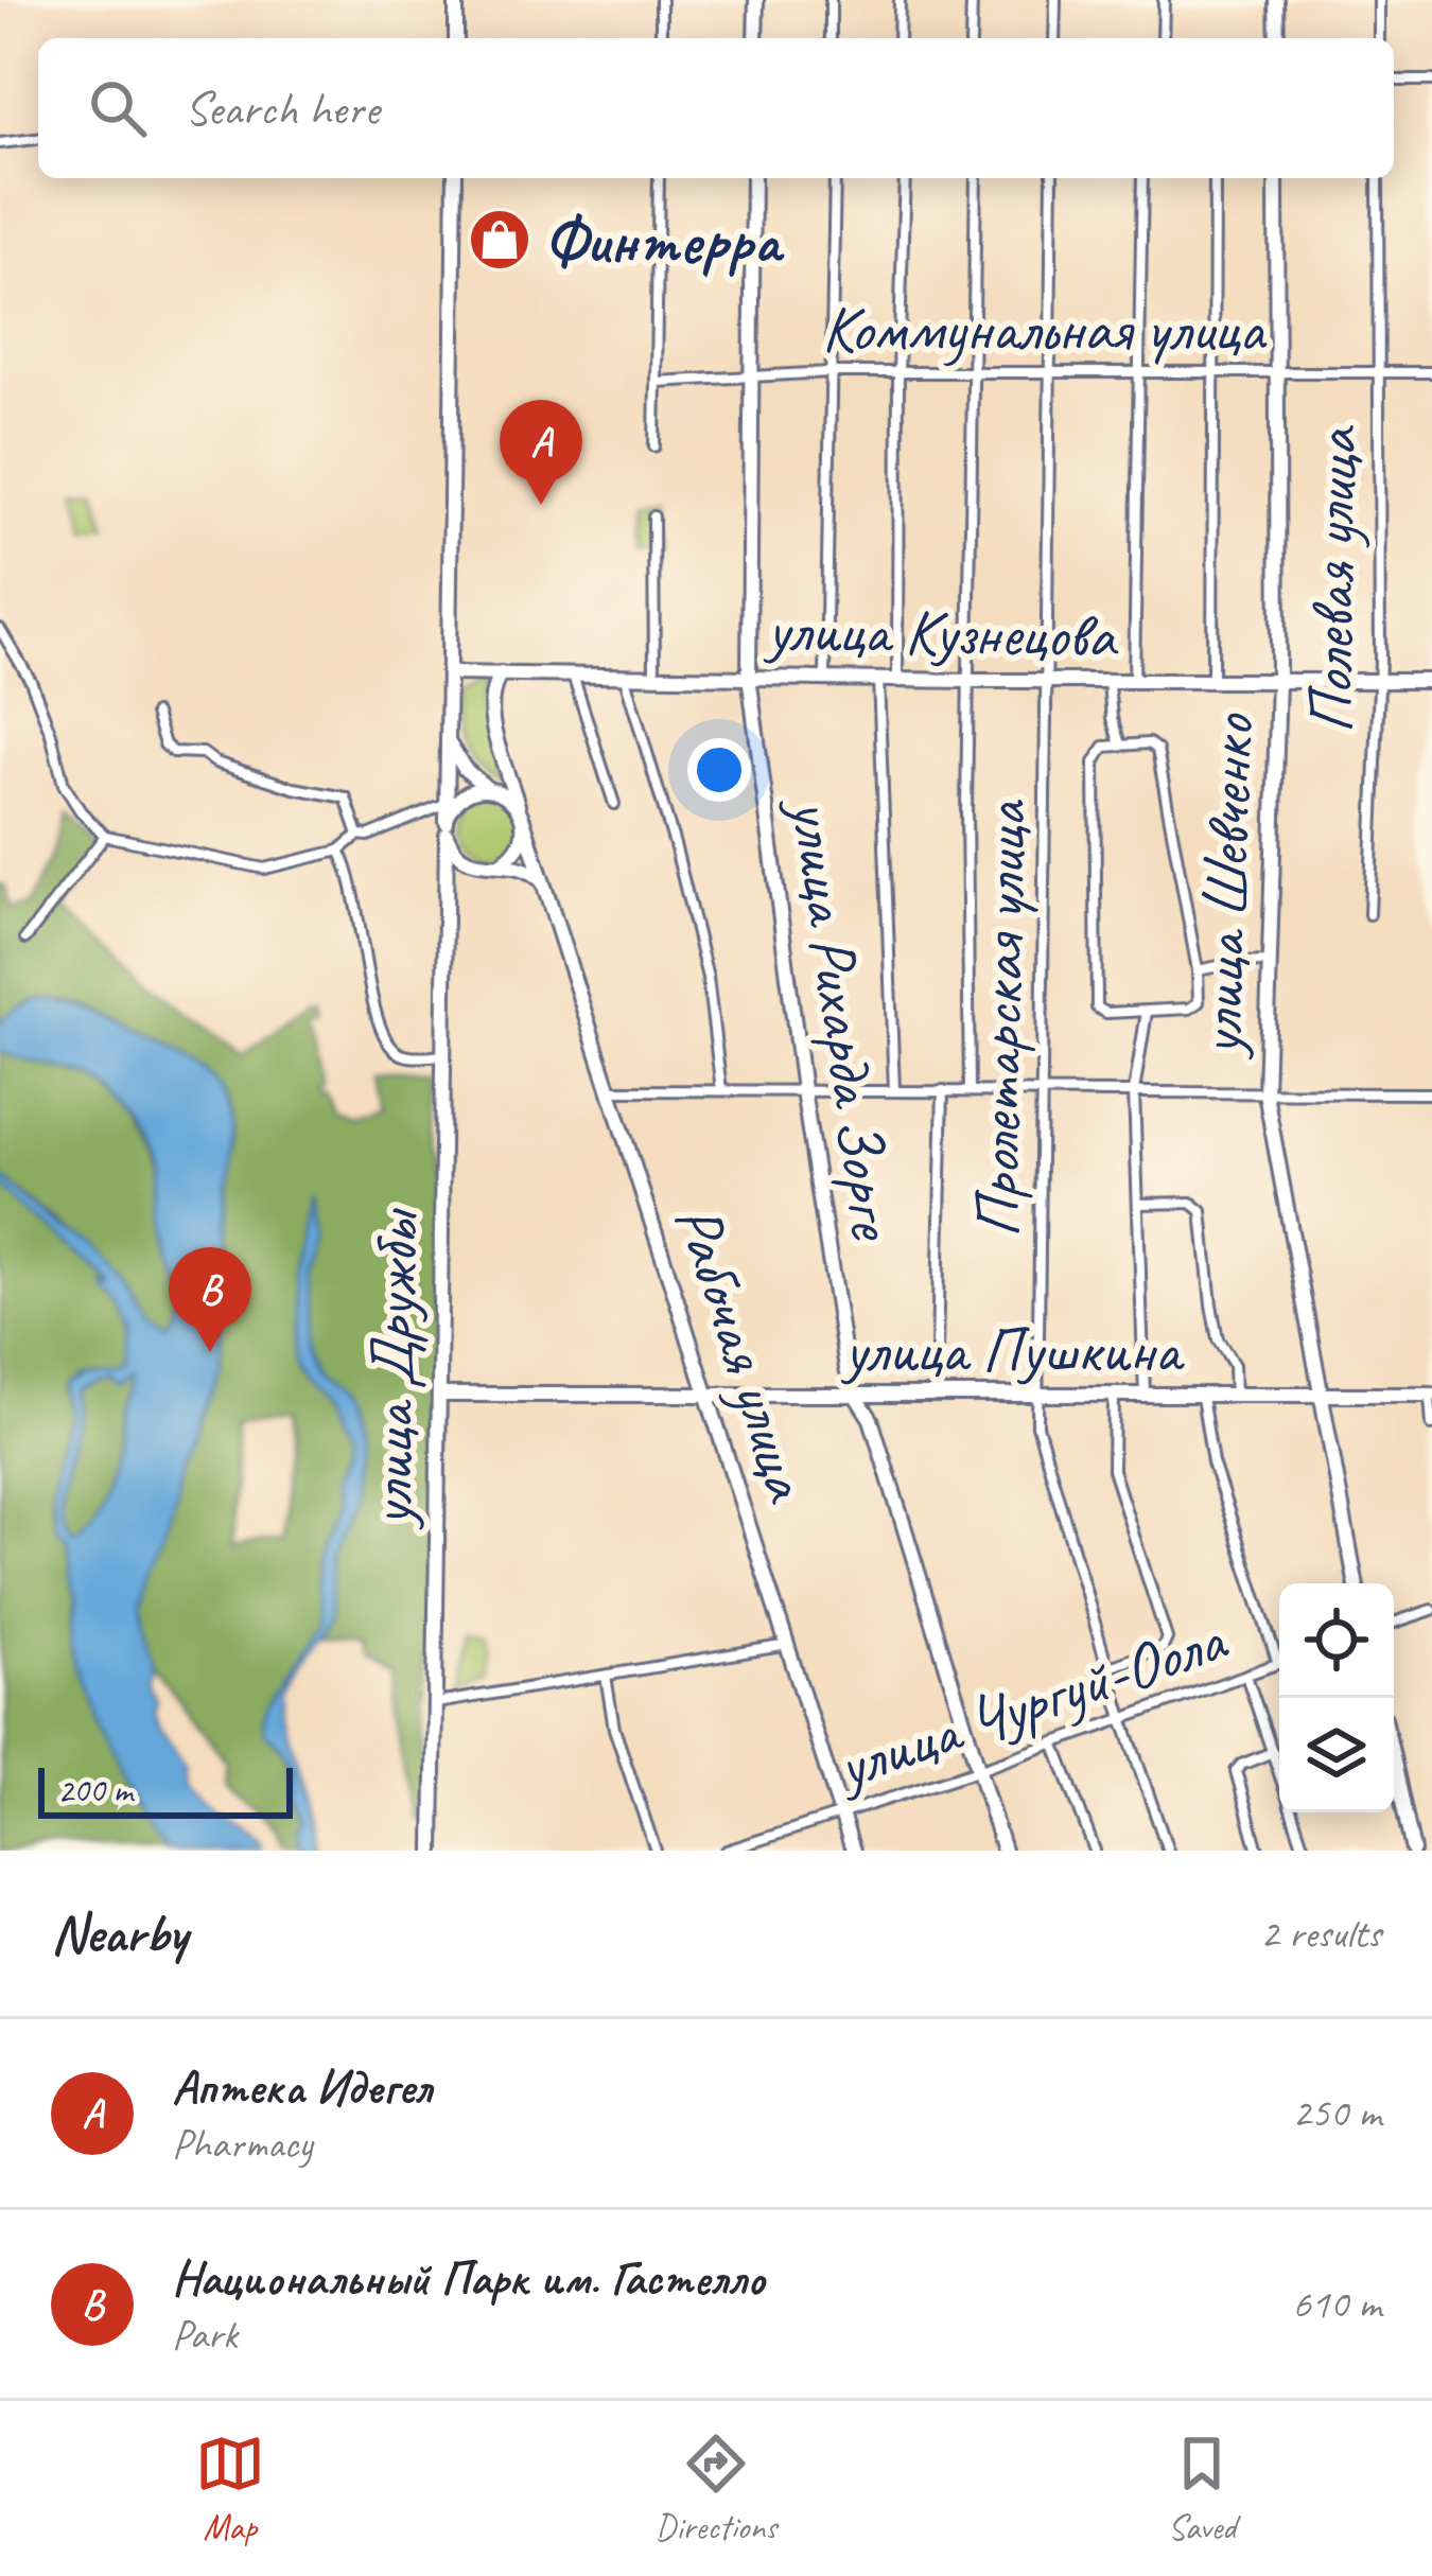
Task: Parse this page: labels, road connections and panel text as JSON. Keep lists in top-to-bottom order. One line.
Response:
{"streets":{"street":["Коммунальная улица","Полевая улица","улица Кузнецова","улица Шевченко","улица Рихарда Зорге","Пролетарская улица","улица Пушкина","Рабочая улица","улица Дружбы","улица Чургуй-Оола"]},"crossings":[["Коммунальная улица","Полевая улица"],["Коммунальная улица","улица Шевченко"],["Коммунальная улица","улица Рихарда Зорге"],["Коммунальная улица","Пролетарская улица"],["Полевая улица","улица Кузнецова"],["улица Кузнецова","улица Шевченко"],["улица Кузнецова","улица Рихарда Зорге"],["улица Кузнецова","Пролетарская улица"],["улица Кузнецова","Рабочая улица"],["улица Шевченко","улица Пушкина"],["улица Рихарда Зорге","улица Пушкина"],["улица Рихарда Зорге","улица Чургуй-Оола"],["Пролетарская улица","улица Пушкина"],["Пролетарская улица","улица Чургуй-Оола"],["улица Пушкина","Рабочая улица"],["улица Пушкина","улица Дружбы"],["Рабочая улица","улица Дружбы"],["Рабочая улица","улица Чургуй-Оола"]],"places":{"shop":["Финтерра"]},"scale_bar":"200 m","page":{"search":"Search here","pins":["A","B"],"scale":"200 m","heading":["Nearby","2 results"],"list":[{"mark":"A","name":"Аптека Идегел","note":"Pharmacy","value":"250 m"},{"mark":"B","name":"Национальный Парк им. Гастелло","note":"Park","value":"610 m"}],"nav":["Map","Directions","Saved"]}}
